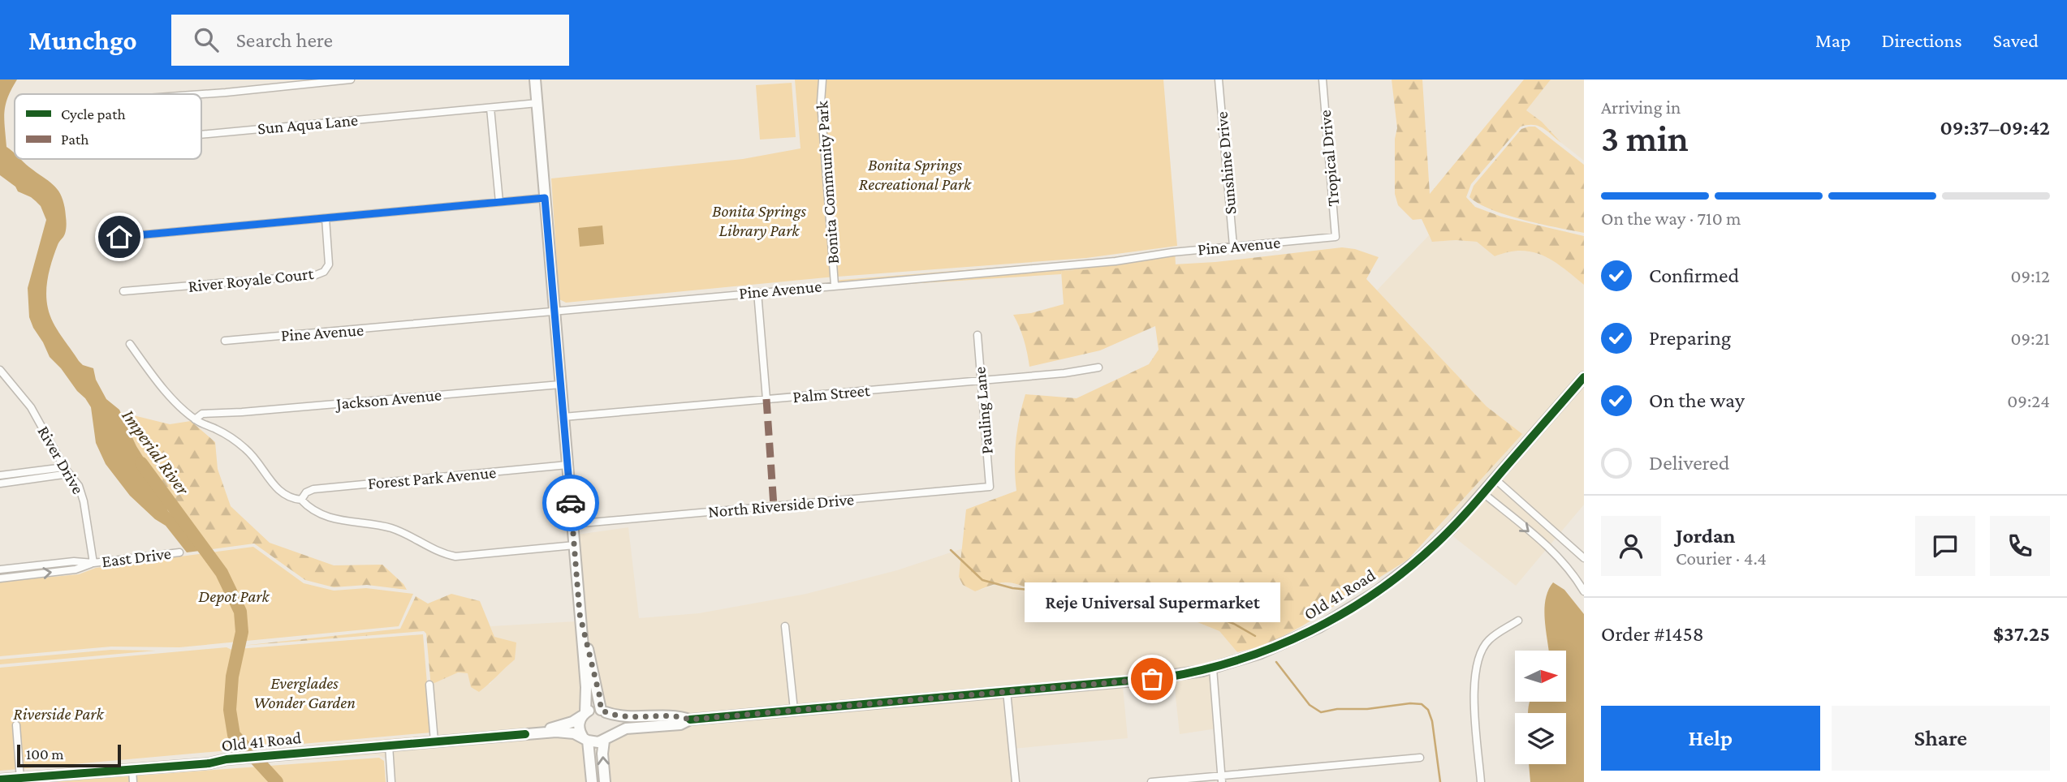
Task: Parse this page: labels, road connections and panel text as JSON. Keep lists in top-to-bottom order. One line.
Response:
{"streets":{"street":["Sun Aqua Lane","Tropical Drive","Sunshine Drive","Bonita Community Park","Pine Avenue","River Royale Court","Palm Street","Jackson Avenue","Pauling Lane","River Drive","Forest Park Avenue","North Riverside Drive","East Drive","Old 41 Road"]},"crossings":[["Tropical Drive","Pine Avenue"],["Sunshine Drive","Pine Avenue"],["Bonita Community Park","Pine Avenue"],["Palm Street","Pauling Lane"],["Pauling Lane","North Riverside Drive"],["River Drive","East Drive"]],"water":["Imperial River"],"parks":["Bonita Springs Recreational Park","Bonita Springs Library Park","Depot Park","Everglades Wonder Garden","Riverside Park"],"places":["Reje Universal Supermarket"],"legend":["Cycle path","Path"],"scale_bar":"100 m","north":"right","page":{"header":"Munchgo","search":"Search here","nav":["Map","Directions","Saved"],"heading":["3 min","Arriving in","09:37–09:42"],"panel":["Jordan","Courier · 4.4","Order #1458","$37.25"],"bar":"On the way · 710 m","list":[["Confirmed","09:12"],["Preparing","09:21"],["On the way","09:24"],"Delivered"],"bubble":"Reje Universal Supermarket","buttons":["Help","Share"],"scale":"100 m"}}
